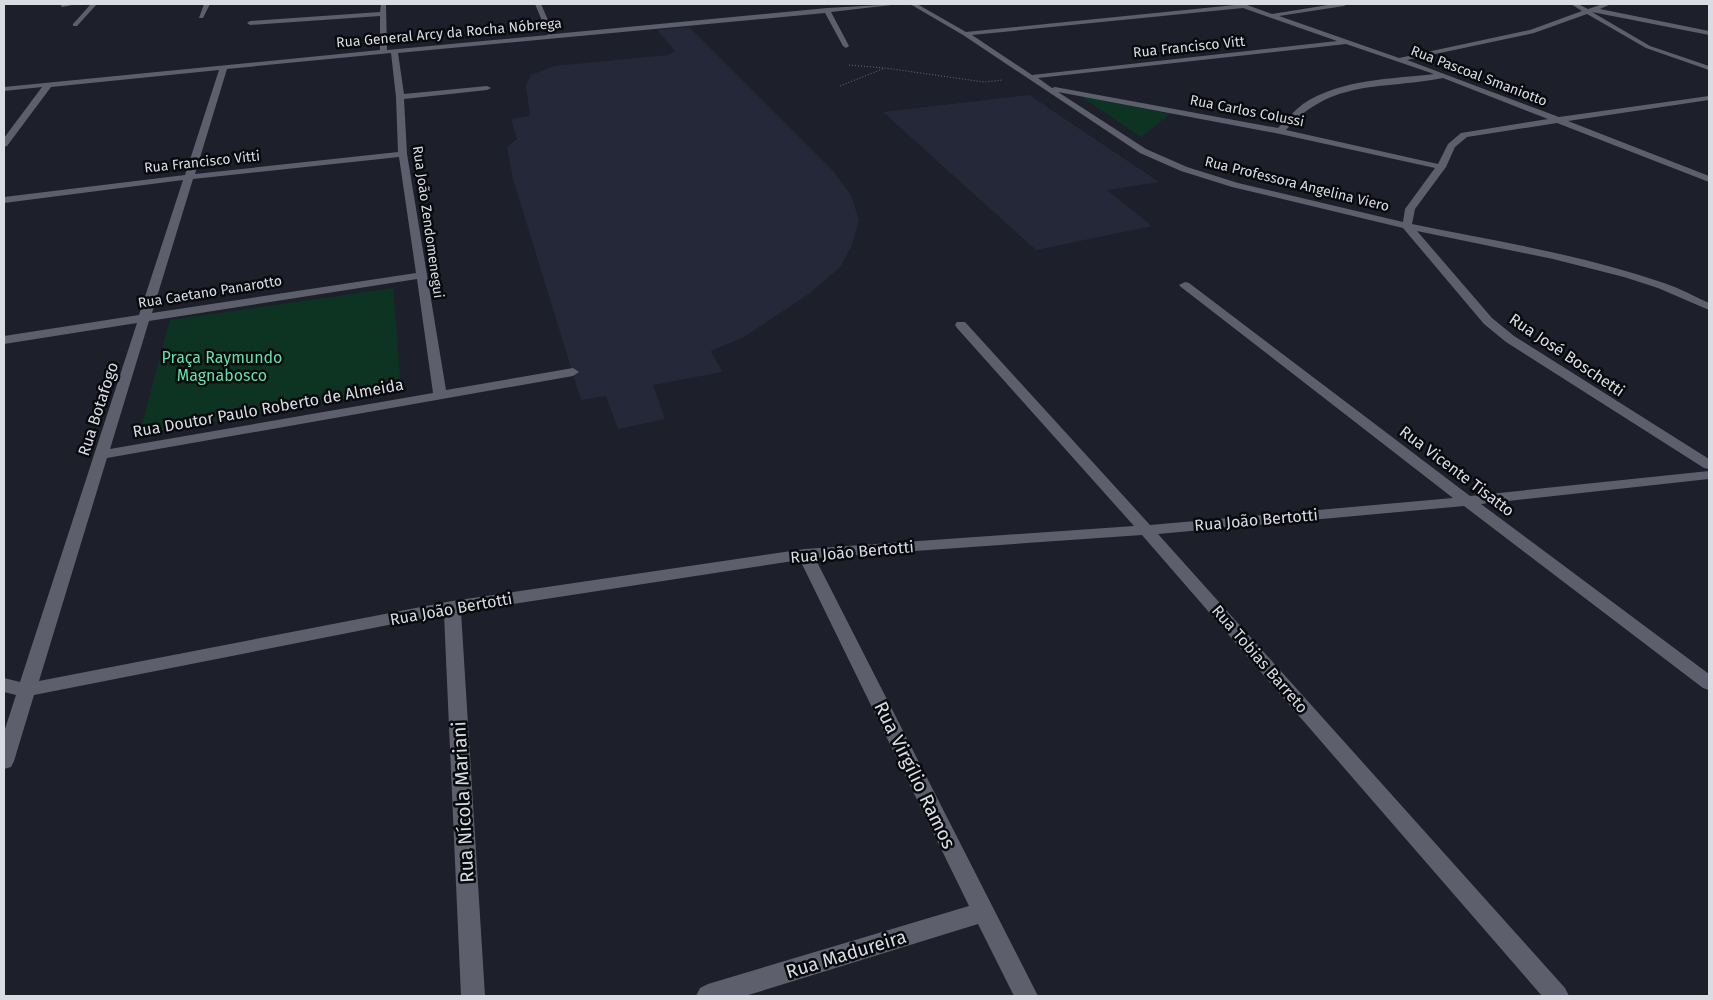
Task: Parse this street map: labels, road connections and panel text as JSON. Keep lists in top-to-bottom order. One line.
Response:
{"streets":{"street":["Rua General Arcy da Rocha Nóbrega","Rua Francisco Vitt","Rua Pascoal Smaniotto","Rua Carlos Colussi","Rua Francisco Vitti","Rua Professora Angelina Viero","Rua João Zendomenegui","Rua Caetano Panarotto","Rua José Boschetti","Rua Doutor Paulo Roberto de Almeida","Rua Botafogo","Rua Vicente Tisatto","Rua João Bertotti","Rua Tobias Barreto","Rua Virgílio Ramos","Rua Nícola Mariani","Rua Madureira"]},"crossings":[["Rua General Arcy da Rocha Nóbrega","Rua João Zendomenegui"],["Rua General Arcy da Rocha Nóbrega","Rua Botafogo"],["Rua Francisco Vitt","Rua Pascoal Smaniotto"],["Rua Francisco Vitt","Rua Professora Angelina Viero"],["Rua Carlos Colussi","Rua Professora Angelina Viero"],["Rua Francisco Vitti","Rua João Zendomenegui"],["Rua Francisco Vitti","Rua Botafogo"],["Rua Professora Angelina Viero","Rua José Boschetti"],["Rua João Zendomenegui","Rua Caetano Panarotto"],["Rua João Zendomenegui","Rua Doutor Paulo Roberto de Almeida"],["Rua Caetano Panarotto","Rua Botafogo"],["Rua Doutor Paulo Roberto de Almeida","Rua Botafogo"],["Rua Botafogo","Rua João Bertotti"],["Rua Vicente Tisatto","Rua João Bertotti"],["Rua João Bertotti","Rua Tobias Barreto"],["Rua João Bertotti","Rua Virgílio Ramos"],["Rua João Bertotti","Rua Nícola Mariani"],["Rua Virgílio Ramos","Rua Madureira"]],"parks":["Praça Raymundo Magnabosco"]}
